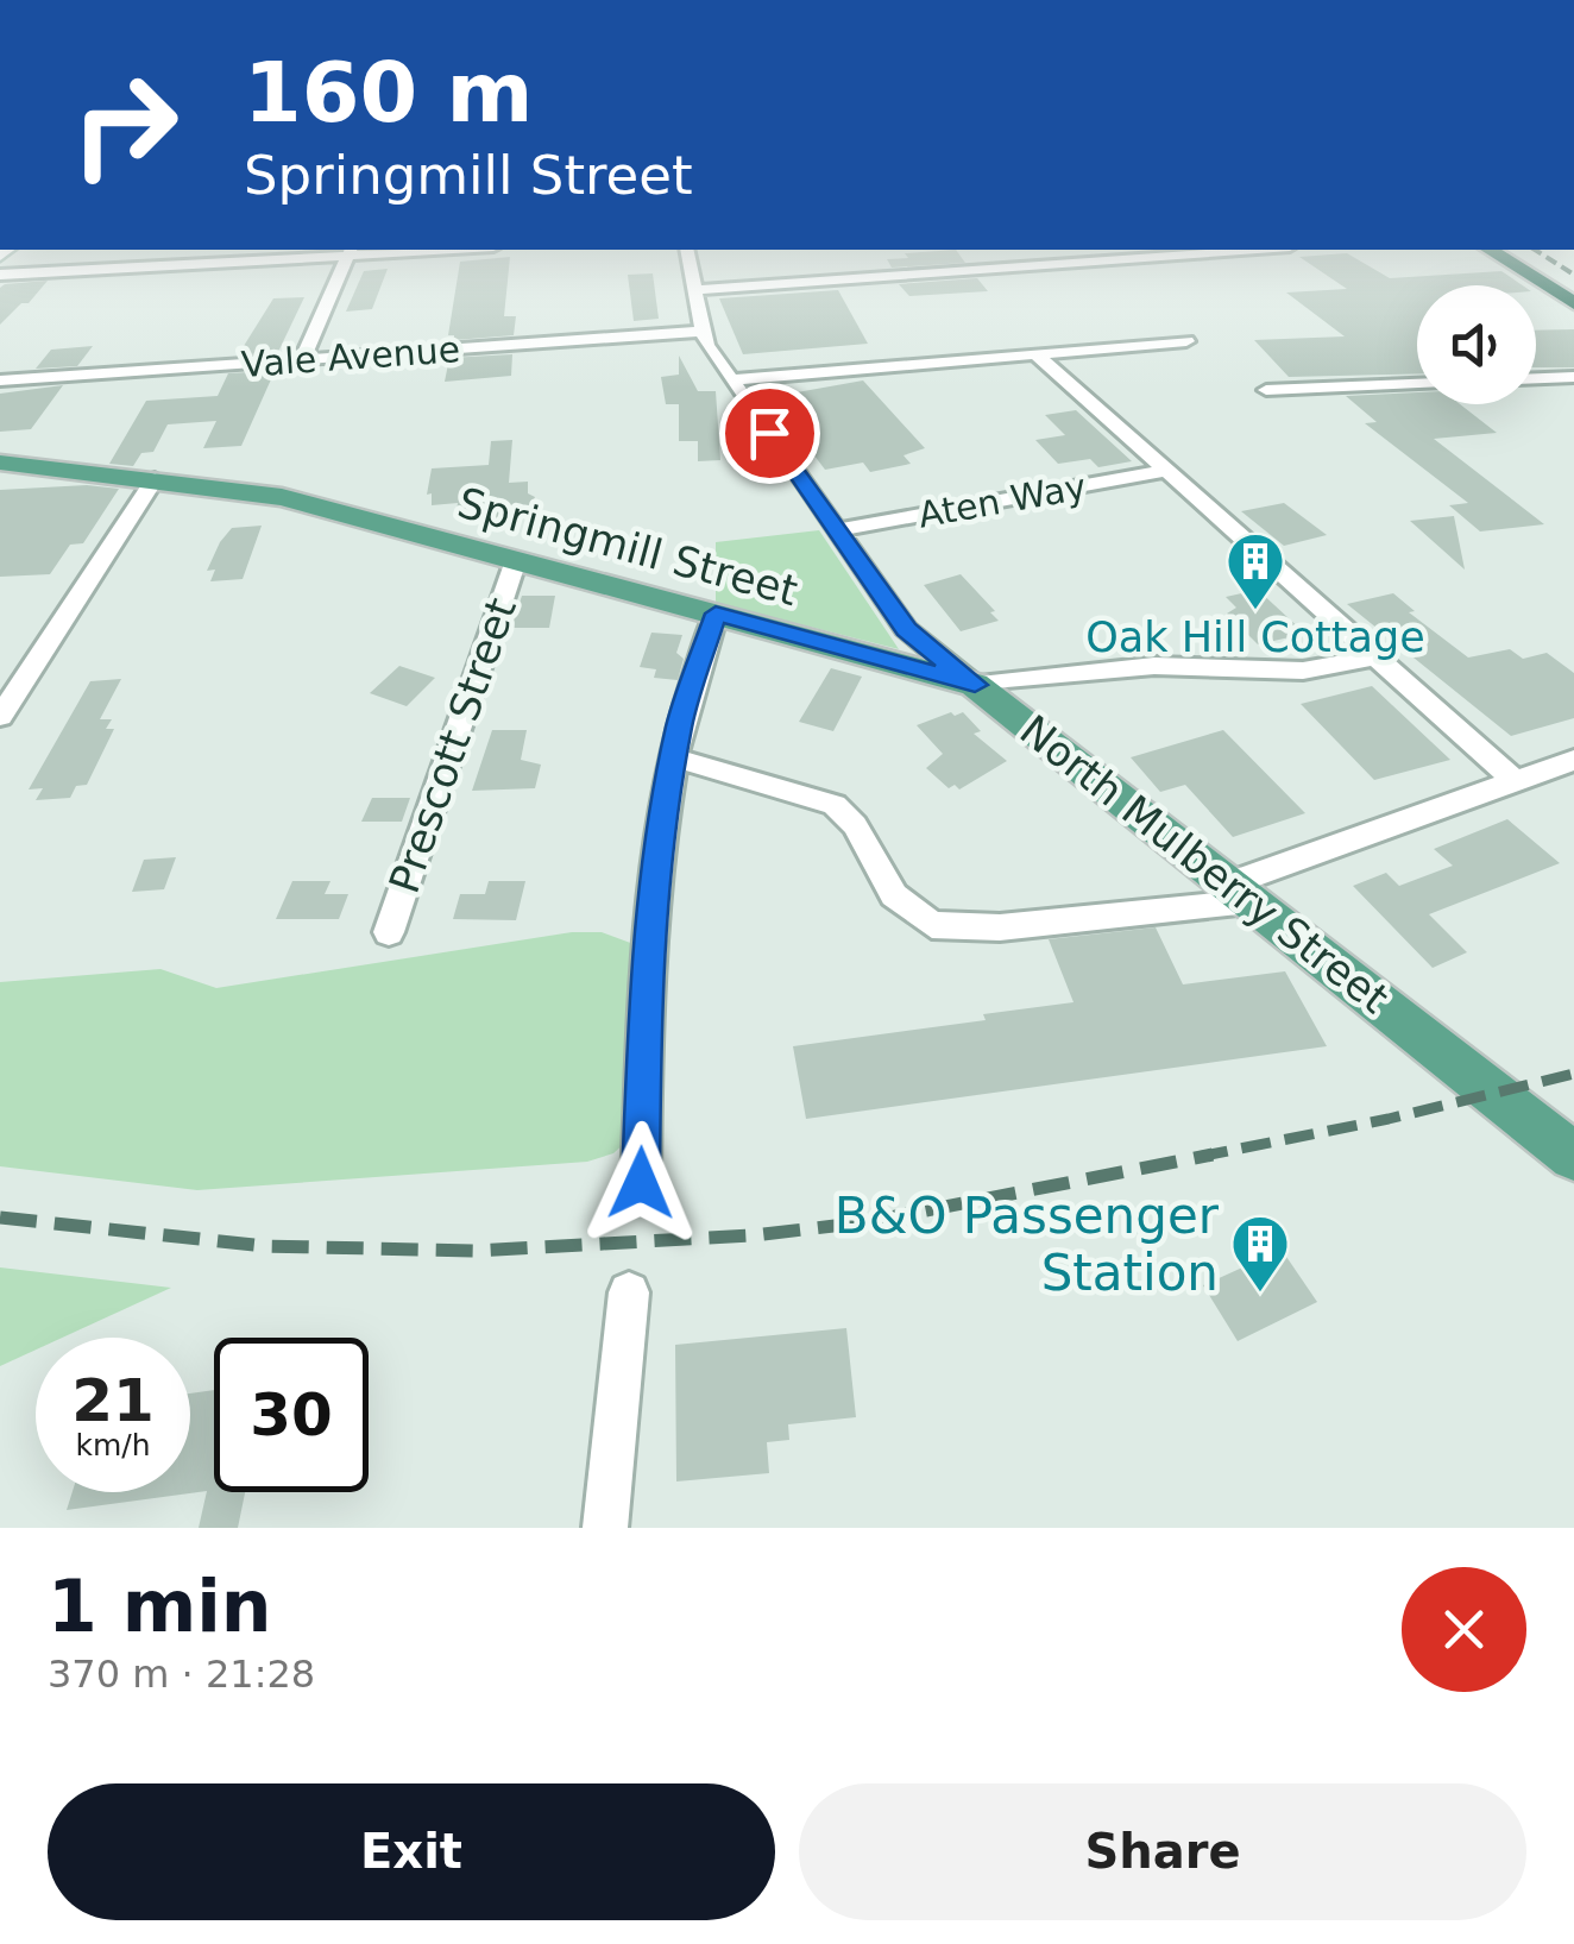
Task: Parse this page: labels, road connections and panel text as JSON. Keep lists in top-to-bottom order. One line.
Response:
{"streets":{"main road":["Springmill Street","North Mulberry Street"],"street":["Vale Avenue","Aten Way","Prescott Street"]},"crossings":[["Vale Avenue","North Mulberry Street"],["Aten Way","North Mulberry Street"],["Springmill Street","Prescott Street"],["Springmill Street","North Mulberry Street"]],"places":{"building":["Oak Hill Cottage","B&O Passenger Station"]},"page":{"turn":["160 m","Springmill Street"],"speed":"21 km/h","limit":"30","heading":["1 min","370 m · 21:28"],"buttons":["Exit","Share"]}}
